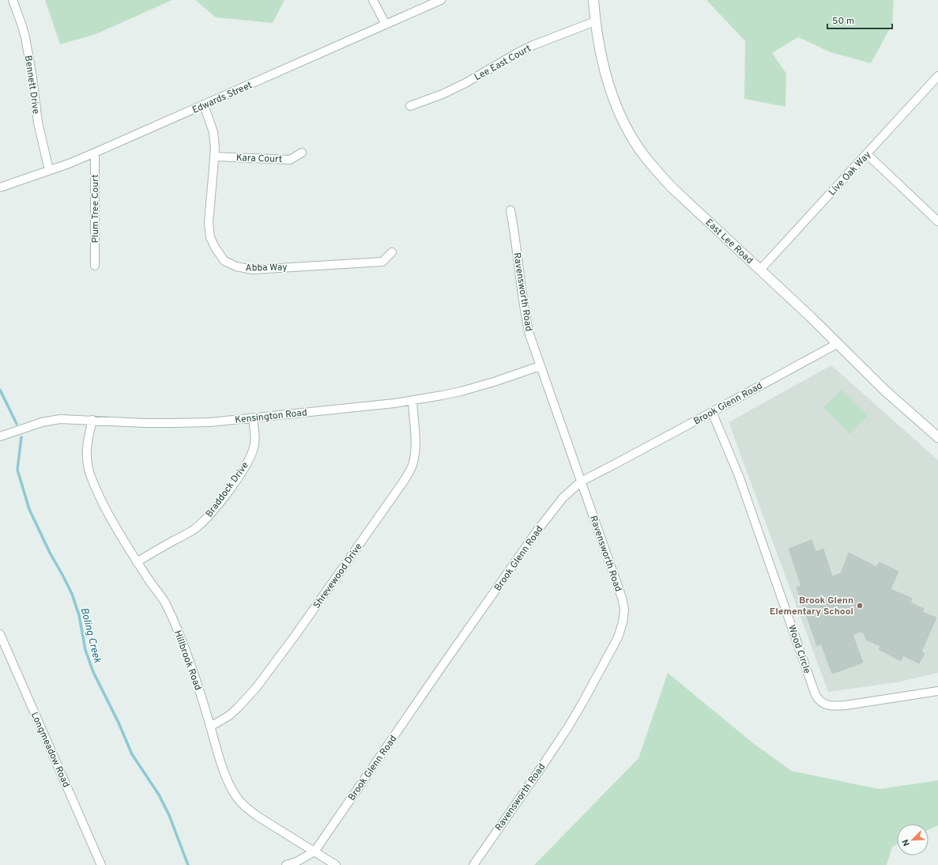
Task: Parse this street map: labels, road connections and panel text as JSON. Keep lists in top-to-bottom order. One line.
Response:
{"streets":{"street":["Lee East Court","Bennett Drive","Edwards Street","Kara Court","Live Oak Way","Plum Tree Court","East Lee Road","Abba Way","Ravensworth Road","Brook Glenn Road","Kensington Road","Braddock Drive","Shrevewood Drive","Wood Circle","Hillbrook Road","Longmeadow Road"]},"crossings":[["Lee East Court","East Lee Road"],["Bennett Drive","Edwards Street"],["Edwards Street","Plum Tree Court"],["Edwards Street","Abba Way"],["Kara Court","Abba Way"],["Live Oak Way","East Lee Road"],["East Lee Road","Brook Glenn Road"],["Ravensworth Road","Brook Glenn Road"],["Ravensworth Road","Kensington Road"],["Brook Glenn Road","Wood Circle"],["Brook Glenn Road","Hillbrook Road"],["Kensington Road","Braddock Drive"],["Kensington Road","Shrevewood Drive"],["Kensington Road","Hillbrook Road"],["Braddock Drive","Hillbrook Road"],["Shrevewood Drive","Hillbrook Road"]],"water":["Boling Creek"],"places":["Brook Glenn Elementary School"],"scale_bar":"50 m","north":"bottom left"}
